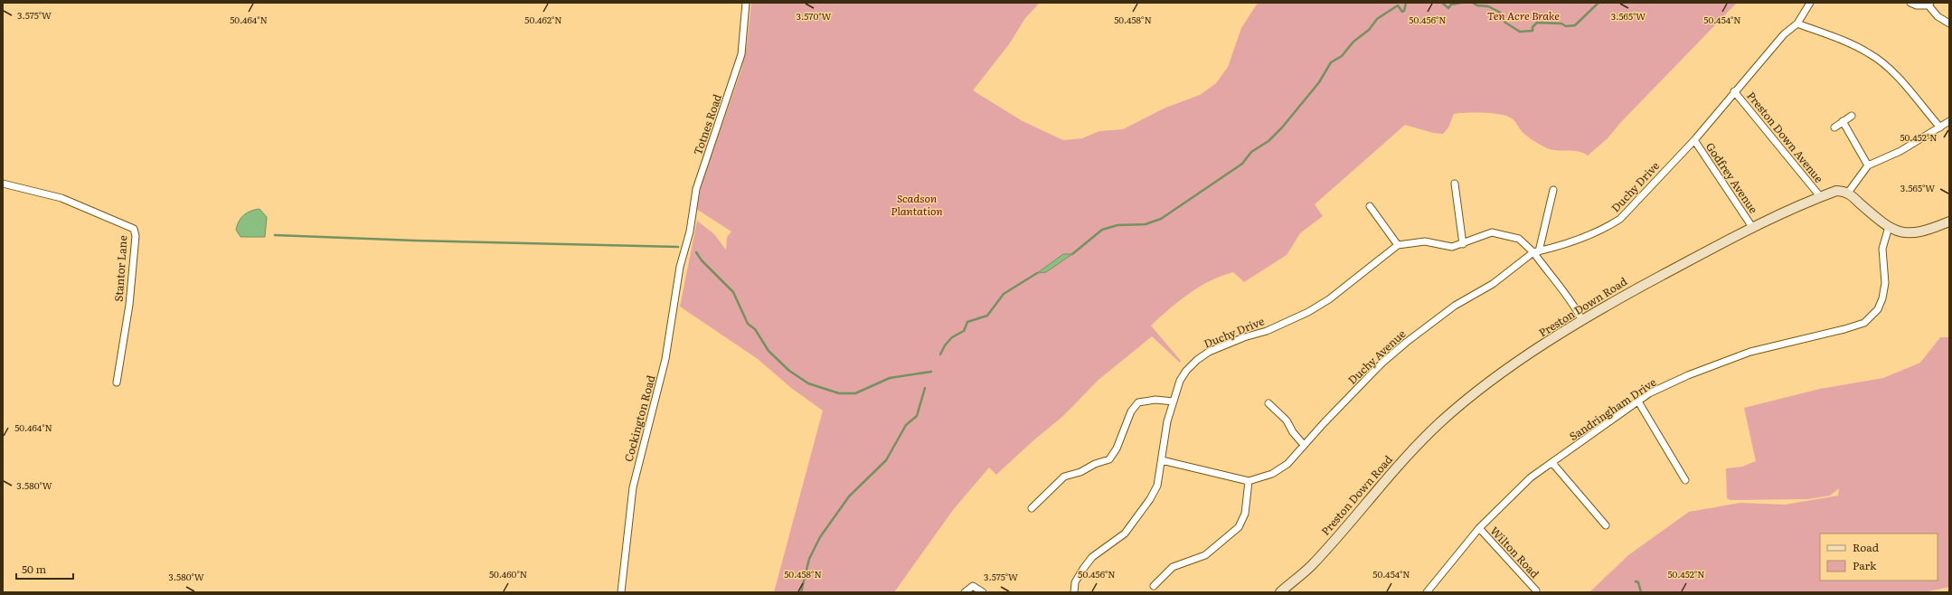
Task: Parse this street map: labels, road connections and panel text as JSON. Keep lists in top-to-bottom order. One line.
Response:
{"streets":{"street":["Totnes Road","Preston Down Avenue","Godfrey Avenue","Duchy Drive","Stantor Lane","Preston Down Road","Duchy Avenue","Sandringham Drive","Cockington Road","Wilton Road"]},"crossings":[["Totnes Road","Cockington Road"],["Preston Down Avenue","Duchy Drive"],["Preston Down Avenue","Preston Down Road"],["Godfrey Avenue","Duchy Drive"],["Godfrey Avenue","Preston Down Road"],["Duchy Drive","Duchy Avenue"],["Sandringham Drive","Wilton Road"]],"parks":["Ten Acre Brake","Scadson Plantation"],"legend":["Road","Park"],"scale_bar":"50 m","coordinates":["3.575°W","3.570°W","3.565°W","50.464°N","50.462°N","50.458°N","50.456°N","50.454°N","50.452°N","3.580°W","50.460°N"]}
